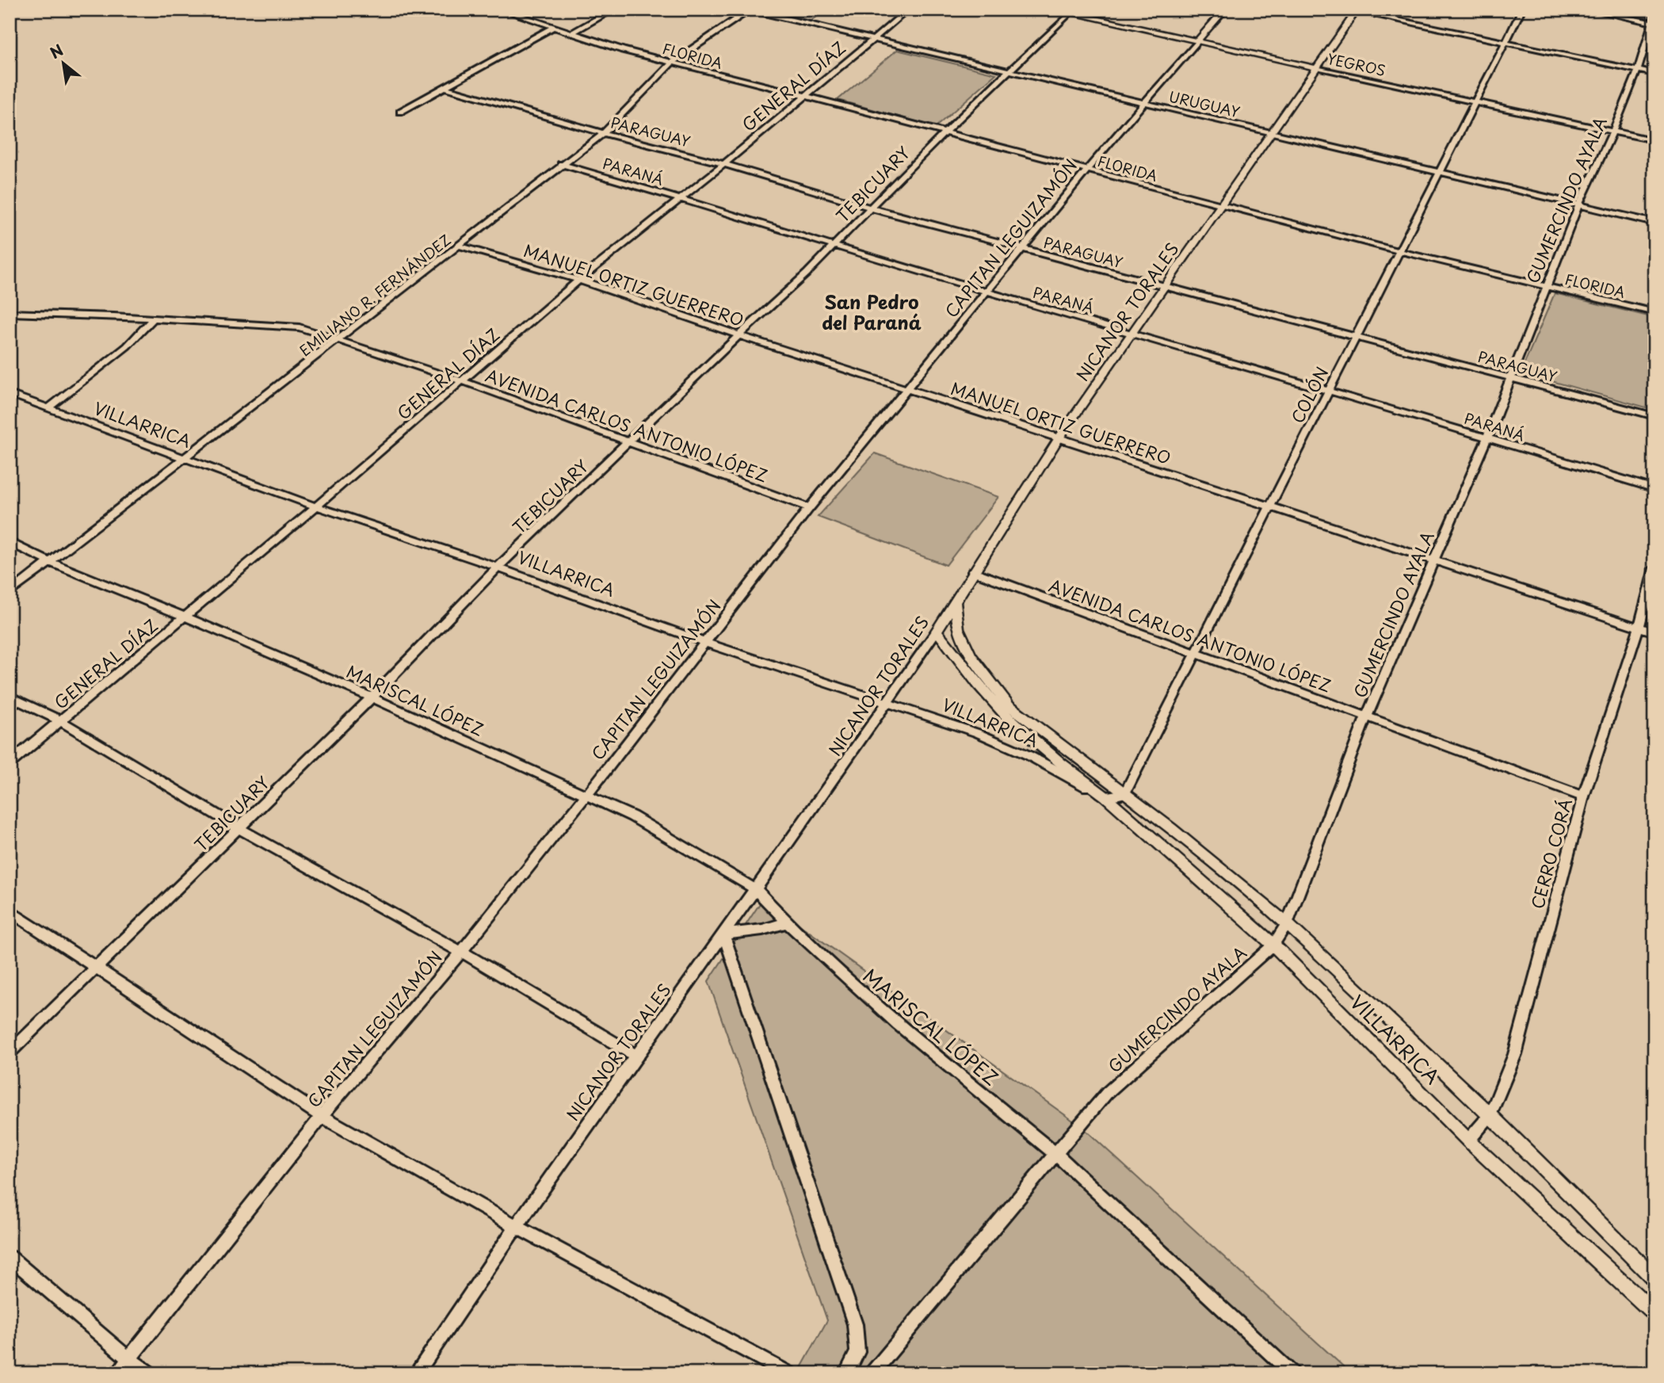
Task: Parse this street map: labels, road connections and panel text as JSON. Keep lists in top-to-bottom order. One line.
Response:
{"streets":{"street":["FLORIDA","YEGROS","GENERAL DÍAZ","URUGUAY","PARAGUAY","PARANÁ","TEBICUARY","GUMERCINDO AYALA","CAPITAN LEGUIZAMÓN","MANUEL ORTIZ GUERRERO","EMILIANO R. FERNÁNDEZ","NICANOR TORALES","COLÓN","VILLARRICA","AVENIDA CARLOS ANTONIO LÓPEZ","MARISCAL LÓPEZ","CERRO CORÁ"]},"crossings":[["FLORIDA","GENERAL DÍAZ"],["FLORIDA","TEBICUARY"],["FLORIDA","GUMERCINDO AYALA"],["FLORIDA","CAPITAN LEGUIZAMÓN"],["FLORIDA","EMILIANO R. FERNÁNDEZ"],["FLORIDA","NICANOR TORALES"],["FLORIDA","COLÓN"],["YEGROS","TEBICUARY"],["YEGROS","GUMERCINDO AYALA"],["YEGROS","CAPITAN LEGUIZAMÓN"],["YEGROS","NICANOR TORALES"],["YEGROS","COLÓN"],["GENERAL DÍAZ","URUGUAY"],["GENERAL DÍAZ","PARAGUAY"],["GENERAL DÍAZ","PARANÁ"],["GENERAL DÍAZ","MANUEL ORTIZ GUERRERO"],["GENERAL DÍAZ","VILLARRICA"],["GENERAL DÍAZ","AVENIDA CARLOS ANTONIO LÓPEZ"],["GENERAL DÍAZ","MARISCAL LÓPEZ"],["URUGUAY","TEBICUARY"],["URUGUAY","GUMERCINDO AYALA"],["URUGUAY","CAPITAN LEGUIZAMÓN"],["URUGUAY","EMILIANO R. FERNÁNDEZ"],["URUGUAY","NICANOR TORALES"],["URUGUAY","COLÓN"],["PARAGUAY","TEBICUARY"],["PARAGUAY","GUMERCINDO AYALA"],["PARAGUAY","CAPITAN LEGUIZAMÓN"],["PARAGUAY","EMILIANO R. FERNÁNDEZ"],["PARAGUAY","NICANOR TORALES"],["PARAGUAY","COLÓN"],["PARANÁ","TEBICUARY"],["PARANÁ","GUMERCINDO AYALA"],["PARANÁ","CAPITAN LEGUIZAMÓN"],["PARANÁ","EMILIANO R. FERNÁNDEZ"],["PARANÁ","NICANOR TORALES"],["PARANÁ","COLÓN"],["TEBICUARY","MANUEL ORTIZ GUERRERO"],["TEBICUARY","VILLARRICA"],["TEBICUARY","AVENIDA CARLOS ANTONIO LÓPEZ"],["TEBICUARY","MARISCAL LÓPEZ"],["GUMERCINDO AYALA","MANUEL ORTIZ GUERRERO"],["GUMERCINDO AYALA","VILLARRICA"],["GUMERCINDO AYALA","AVENIDA CARLOS ANTONIO LÓPEZ"],["GUMERCINDO AYALA","MARISCAL LÓPEZ"],["CAPITAN LEGUIZAMÓN","MANUEL ORTIZ GUERRERO"],["CAPITAN LEGUIZAMÓN","VILLARRICA"],["CAPITAN LEGUIZAMÓN","AVENIDA CARLOS ANTONIO LÓPEZ"],["CAPITAN LEGUIZAMÓN","MARISCAL LÓPEZ"],["MANUEL ORTIZ GUERRERO","EMILIANO R. FERNÁNDEZ"],["MANUEL ORTIZ GUERRERO","NICANOR TORALES"],["MANUEL ORTIZ GUERRERO","COLÓN"],["MANUEL ORTIZ GUERRERO","CERRO CORÁ"],["EMILIANO R. FERNÁNDEZ","VILLARRICA"],["EMILIANO R. FERNÁNDEZ","AVENIDA CARLOS ANTONIO LÓPEZ"],["EMILIANO R. FERNÁNDEZ","MARISCAL LÓPEZ"],["NICANOR TORALES","VILLARRICA"],["NICANOR TORALES","AVENIDA CARLOS ANTONIO LÓPEZ"],["NICANOR TORALES","MARISCAL LÓPEZ"],["COLÓN","VILLARRICA"],["COLÓN","AVENIDA CARLOS ANTONIO LÓPEZ"],["VILLARRICA","CERRO CORÁ"],["AVENIDA CARLOS ANTONIO LÓPEZ","CERRO CORÁ"]],"districts":["San Pedro del Paraná"],"north":"top left"}
